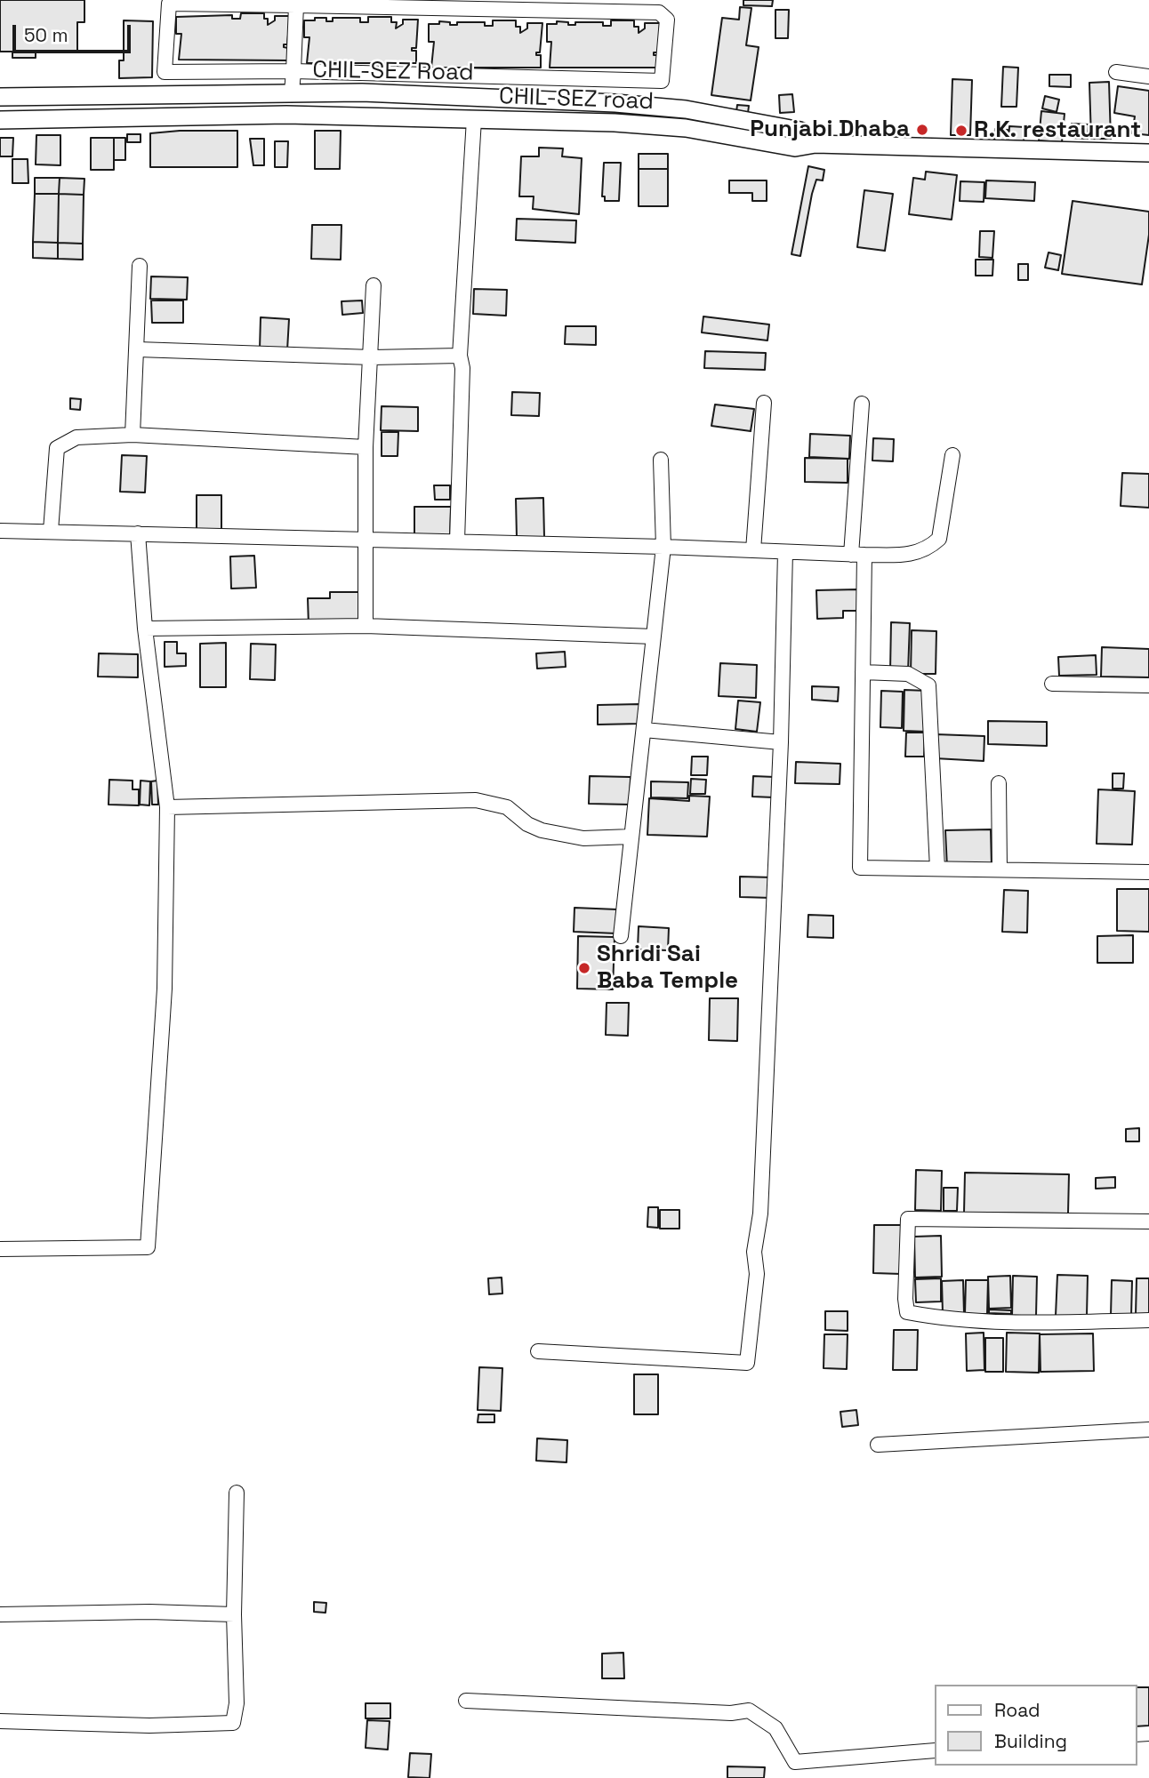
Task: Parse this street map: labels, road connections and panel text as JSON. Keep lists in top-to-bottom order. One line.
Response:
{"streets":{"street":["CHIL-SEZ Road","CHIL-SEZ road"]},"crossings":[["CHIL-SEZ Road","CHIL-SEZ road"]],"places":["Punjabi Dhaba","R.K. restaurant","Shridi Sai Baba Temple"],"legend":["Road","Building"],"scale_bar":"50 m"}
